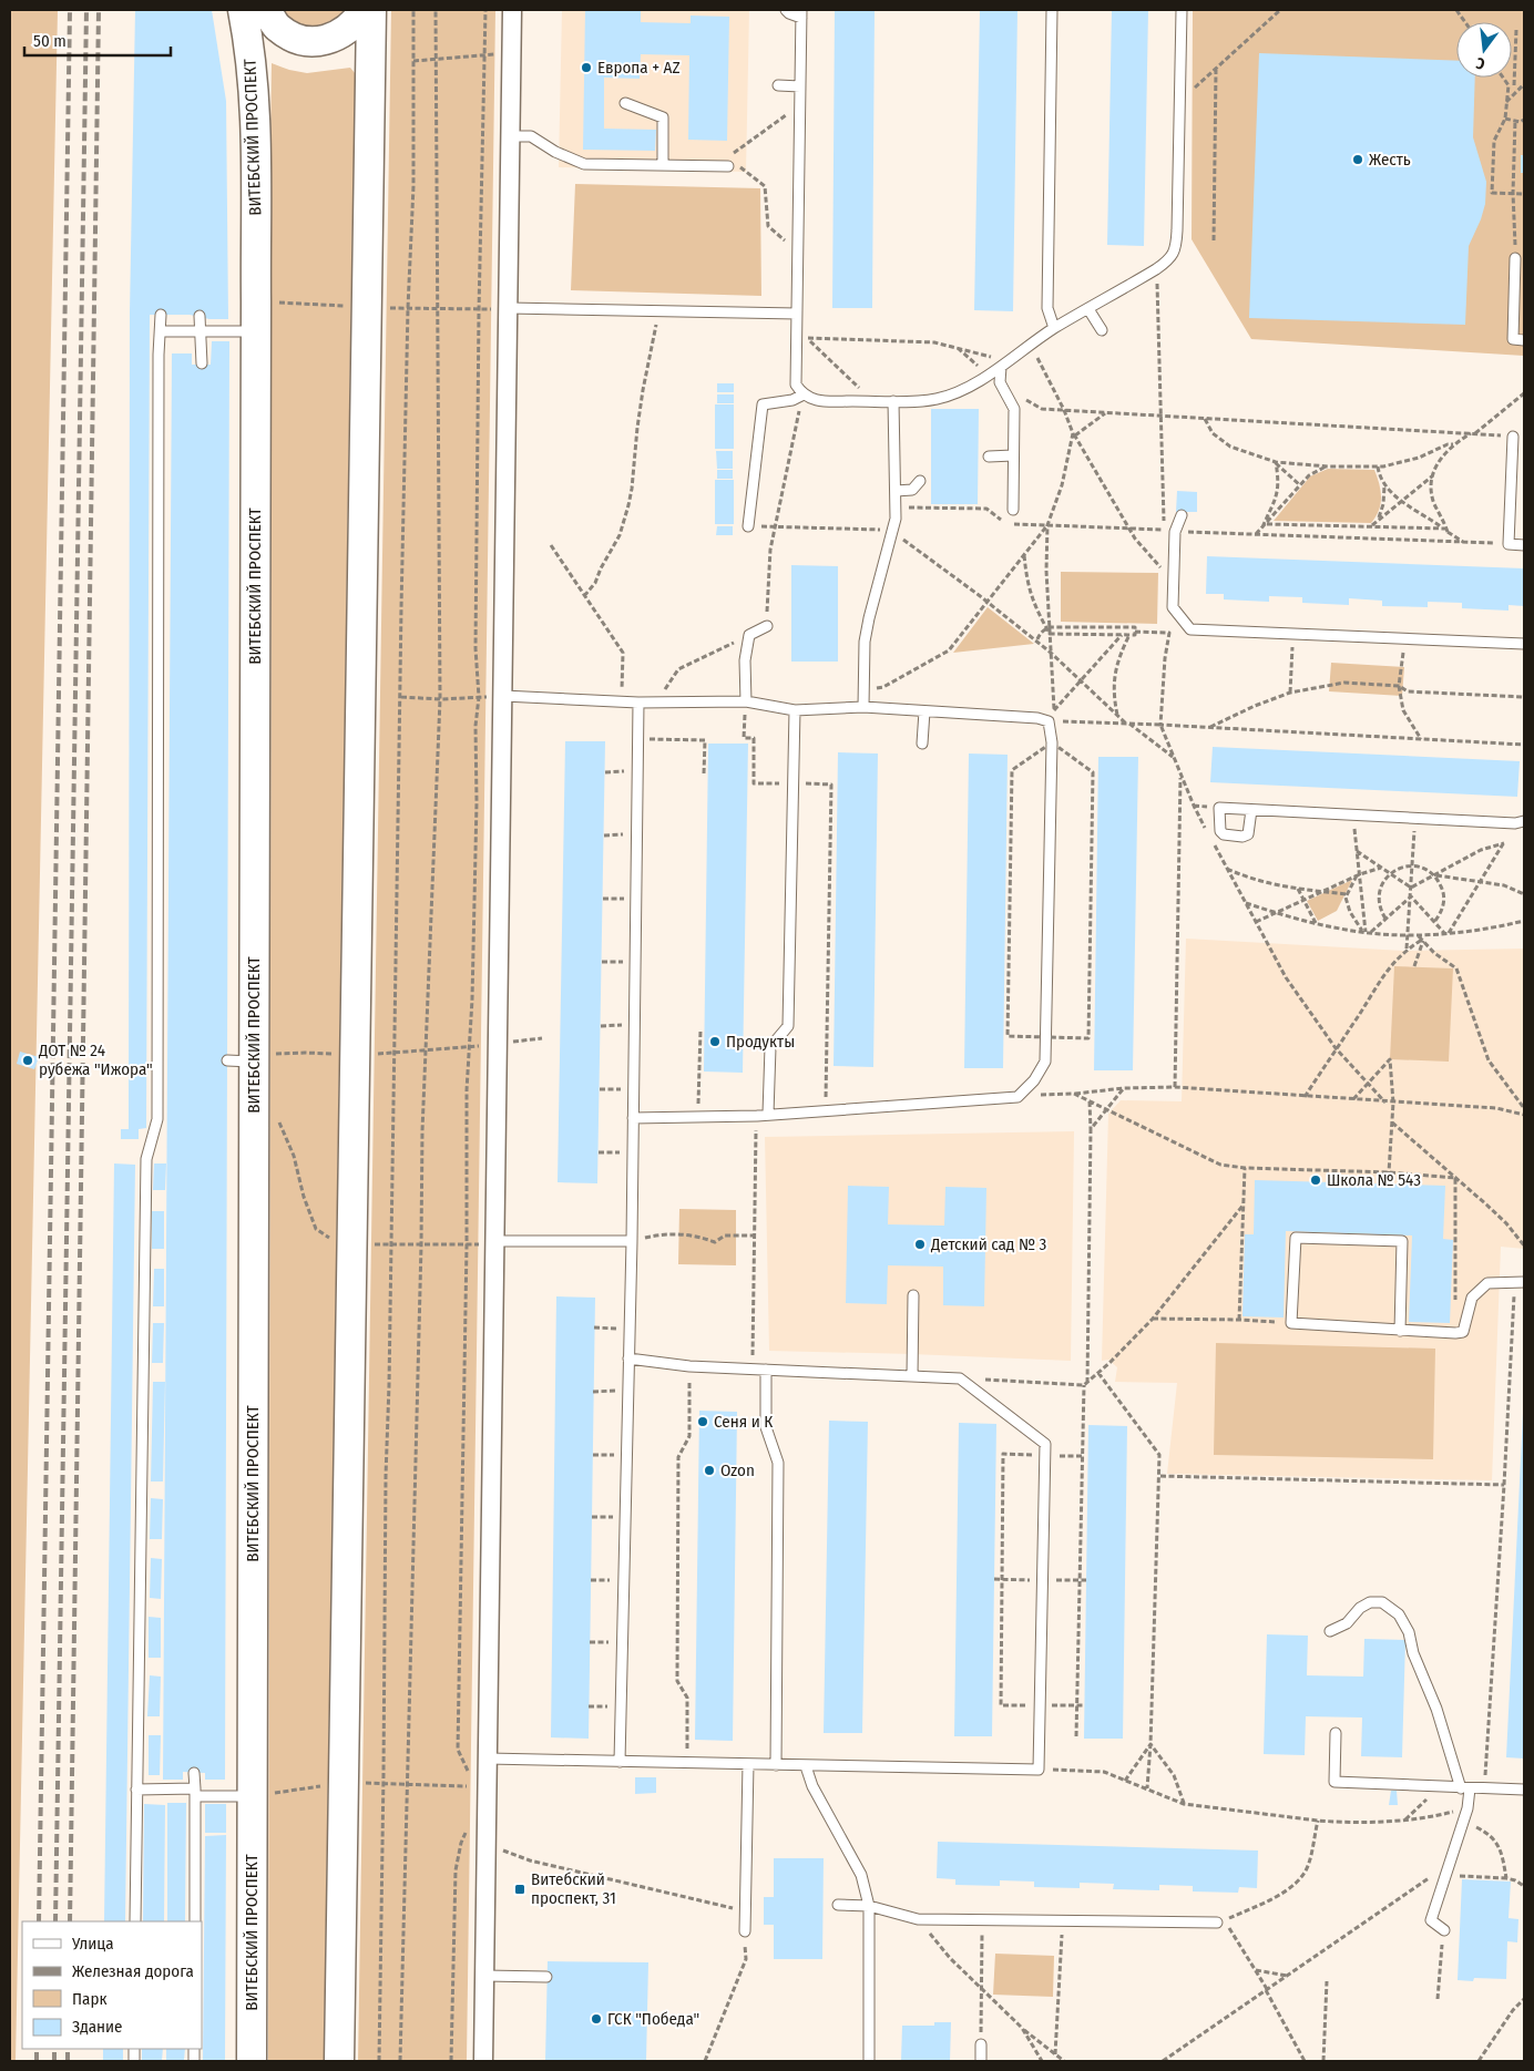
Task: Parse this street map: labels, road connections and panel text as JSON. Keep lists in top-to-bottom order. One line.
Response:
{"streets":{"main road":["ВИТЕБСКИЙ ПРОСПЕКТ"]},"places":{"other":["Европа + AZ","Жесть","Продукты","ДОТ № 24 рубежа \"Ижора\"","Школа № 543","Детский сад № 3","Сеня и К","Ozon","ГСК \"Победа\""],"transit":["Витебский проспект, 31"]},"legend":["Улица","Железная дорога","Парк","Здание"],"scale_bar":"50 m","north":"bottom"}
